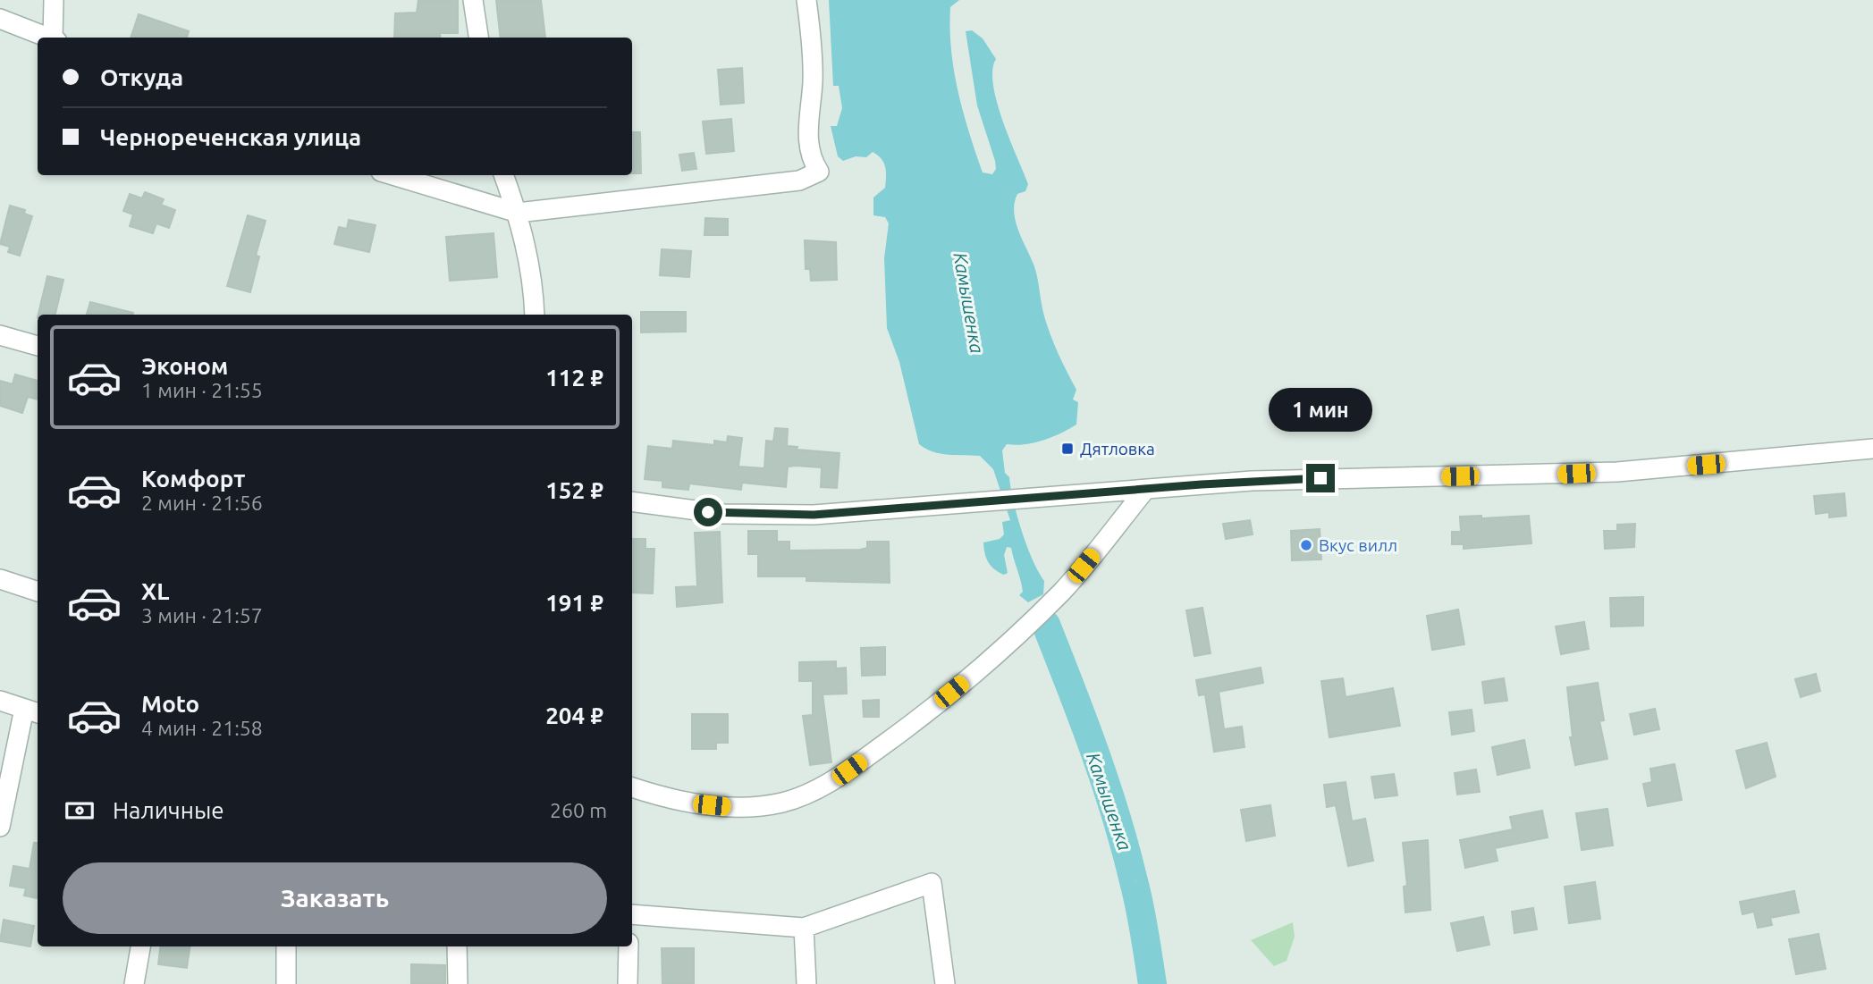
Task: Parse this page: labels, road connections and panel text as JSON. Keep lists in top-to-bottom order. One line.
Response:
{"water":["Камышенка"],"places":{"transit":["Дятловка"],"other":["Вкус вилл"]},"page":{"banner":["Откуда","Чернореченская улица"],"list":[{"name":"Эконом","note":"1 мин · 21:55","value":"112 ₽"},{"name":"Комфорт","note":"2 мин · 21:56","value":"152 ₽"},{"name":"XL","note":"3 мин · 21:57","value":"191 ₽"},{"name":"Moto","note":"4 мин · 21:58","value":"204 ₽"}],"bubble":"1 мин","pay":["Наличные","260 m"],"buttons":"Заказать"}}
